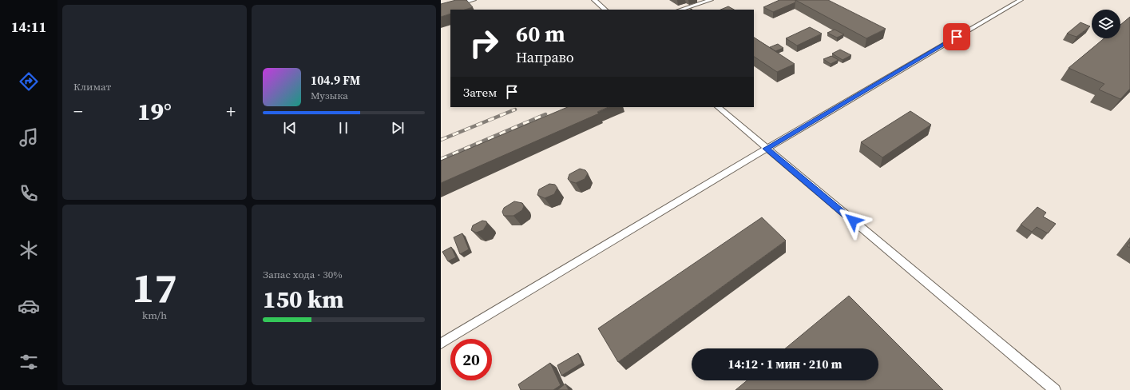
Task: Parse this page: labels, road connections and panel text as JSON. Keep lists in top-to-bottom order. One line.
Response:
{"page":{"tabs":"14:11","tile":["Климат",["17","km/h"],["Запас хода · 30%","150 km"]],"turn":["60 m","Направо"],"song":["104.9 FM","Музыка"],"then":"Затем","heat":["−","19°","+"],"limit":"20","trip":"14:12 · 1 мин · 210 m"}}
